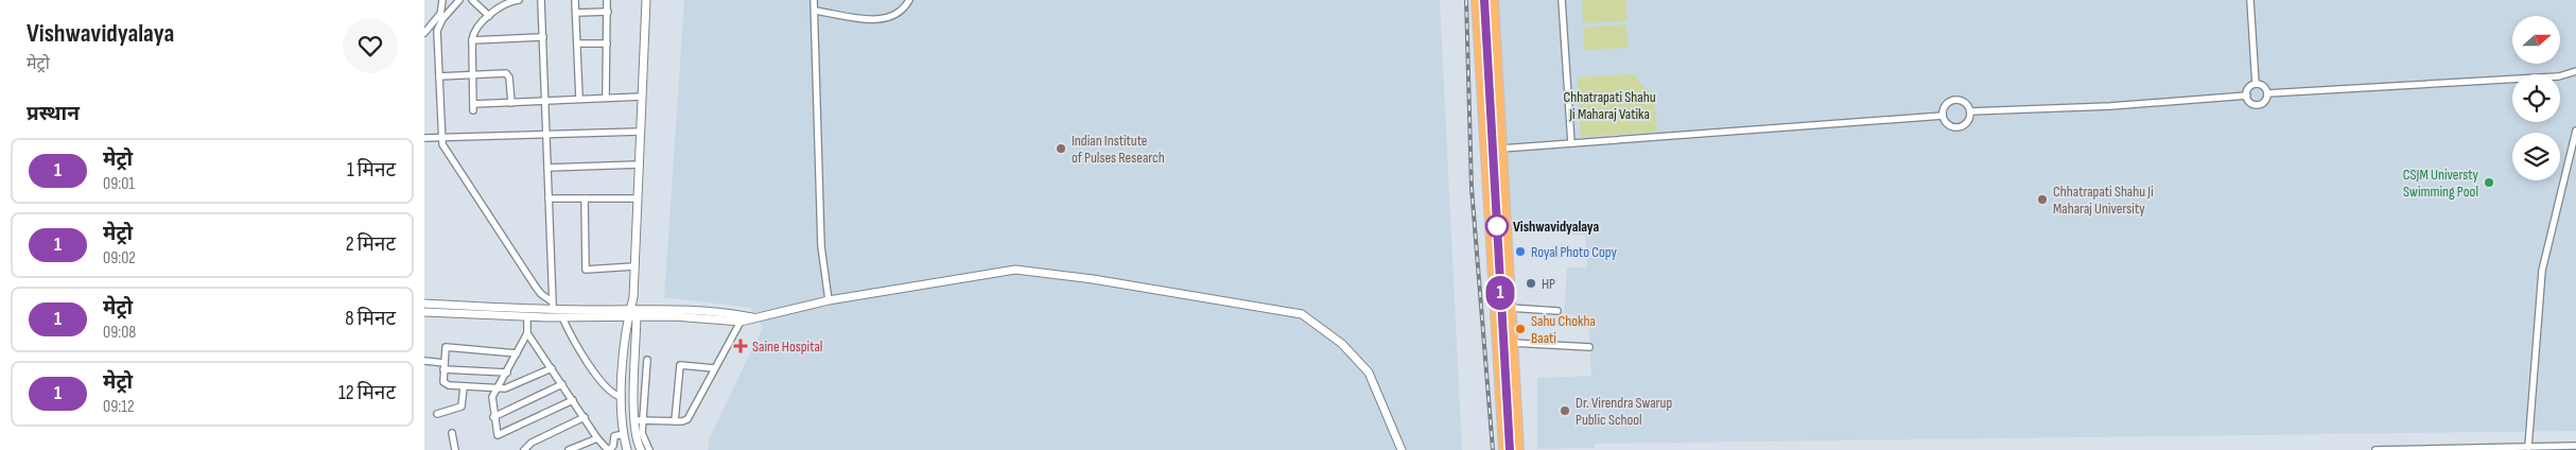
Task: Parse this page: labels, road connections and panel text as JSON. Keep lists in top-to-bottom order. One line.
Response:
{"parks":["Chhatrapati Shahu Ji Maharaj Vatika"],"places":{"other":["Indian Institute of Pulses Research","CSJM Universty Swimming Pool","Chhatrapati Shahu Ji Maharaj University","Vishwavidyalaya","Royal Photo Copy","HP","Sahu Chokha Baati","Dr. Virendra Swarup Public School"],"health":["Saine Hospital"]},"lines":["metro line 1"],"north":"right","page":{"heading":[["Vishwavidyalaya","मेट्रो"],"प्रस्थान"],"on_map":"1","list":[{"mark":"1","name":"मेट्रो","note":"09:01","value":"1 मिनट"},{"mark":"1","name":"मेट्रो","note":"09:02","value":"2 मिनट"},{"mark":"1","name":"मेट्रो","note":"09:08","value":"8 मिनट"},{"mark":"1","name":"मेट्रो","note":"09:12","value":"12 मिनट"}]}}
